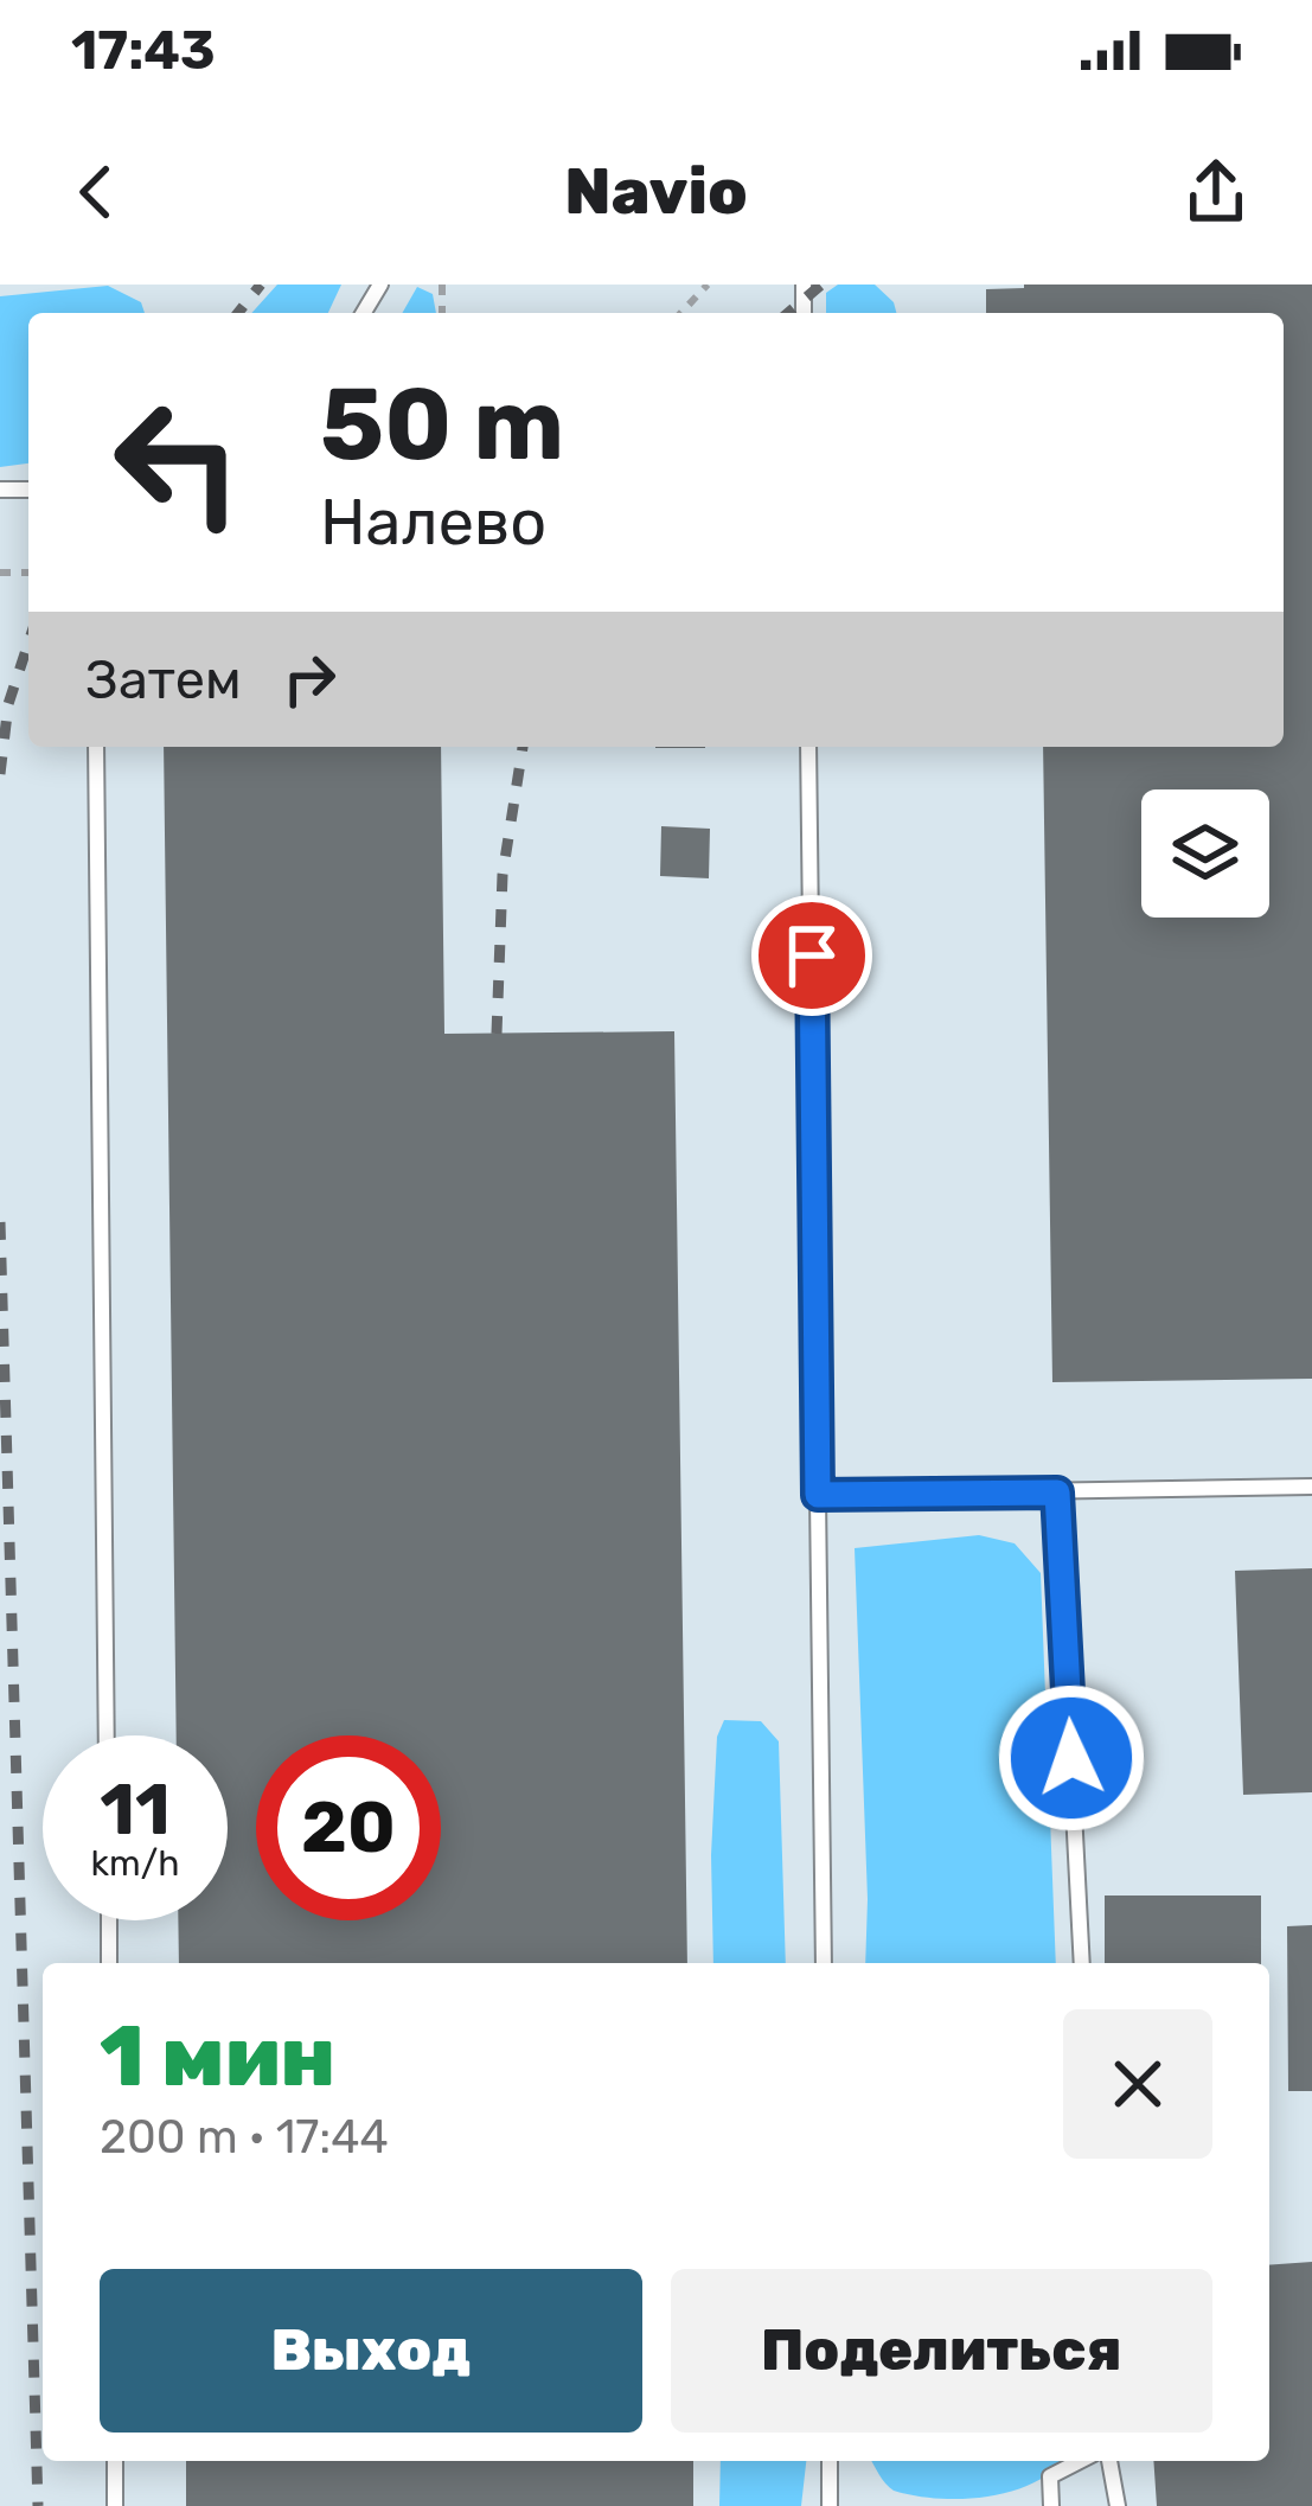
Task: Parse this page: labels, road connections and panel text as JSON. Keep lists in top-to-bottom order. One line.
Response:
{"page":{"status":"17:43","header":"Navio","turn":["50 m","Налево"],"then":"Затем","speed":"11 km/h","limit":"20","heading":["1 мин","200 m · 17:44"],"buttons":["Выход","Поделиться"]}}
